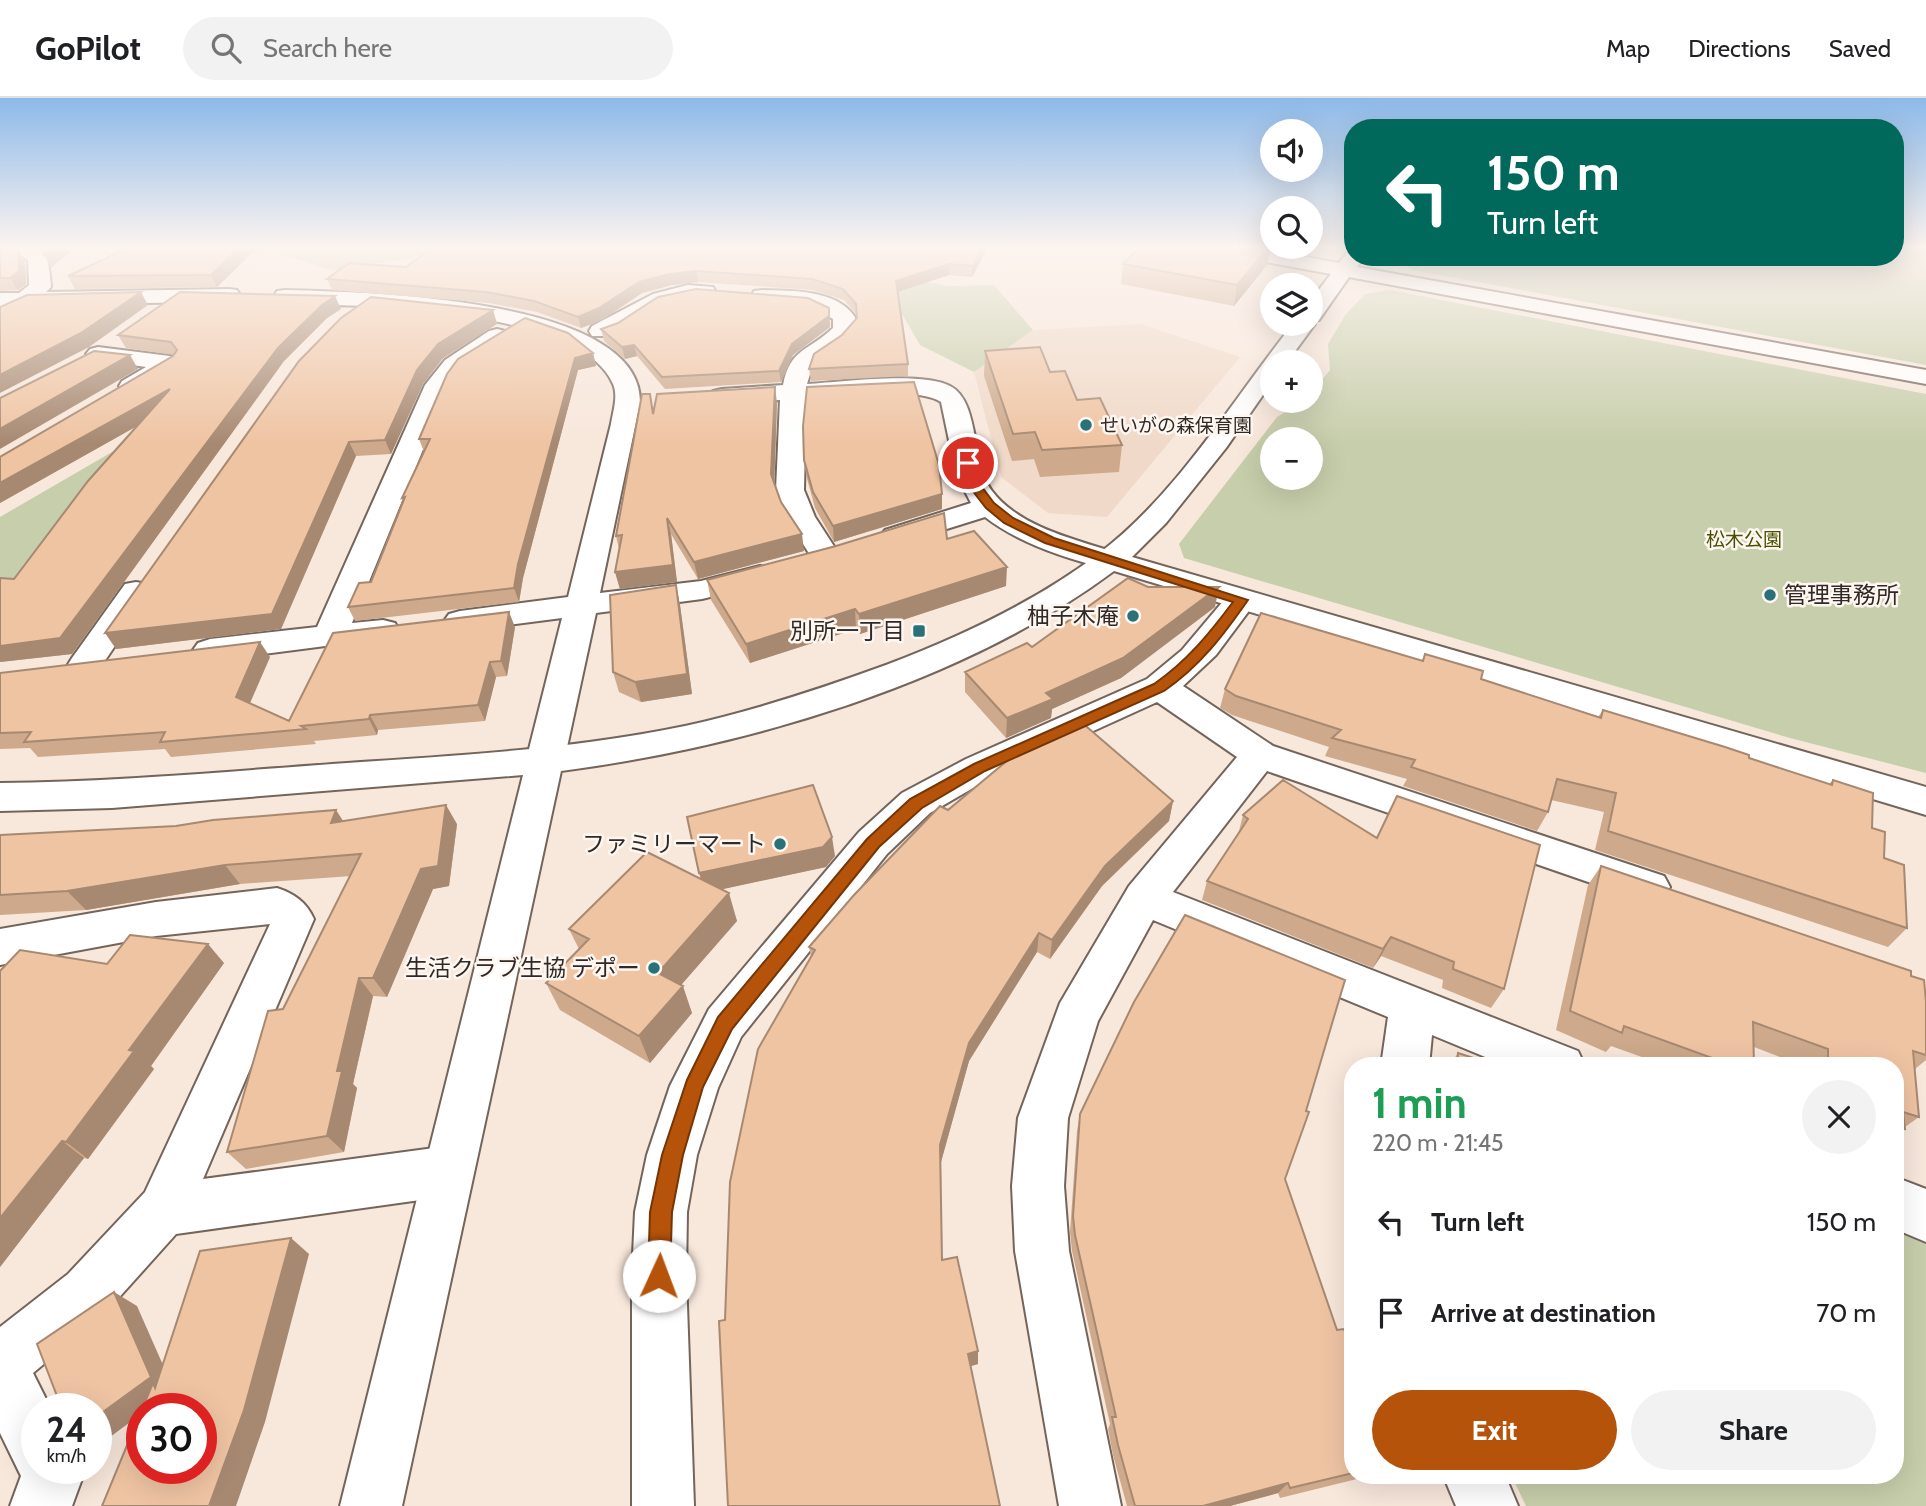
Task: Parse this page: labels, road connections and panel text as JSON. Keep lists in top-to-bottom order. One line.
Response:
{"parks":["松木公園"],"places":{"other":["せいがの森保育園","管理事務所","柚子木庵","ファミリーマート","生活クラブ生協 デポー"],"transit":["別所一丁目"]},"page":{"header":"GoPilot","search":"Search here","nav":["Map","Directions","Saved"],"map_buttons":["+","−"],"turn":["150 m","Turn left"],"heading":["1 min","220 m · 21:45"],"list":[{"name":"Turn left","value":"150 m"},{"name":"Arrive at destination","value":"70 m"}],"buttons":["Exit","Share"],"speed":"24 km/h","limit":"30"}}
